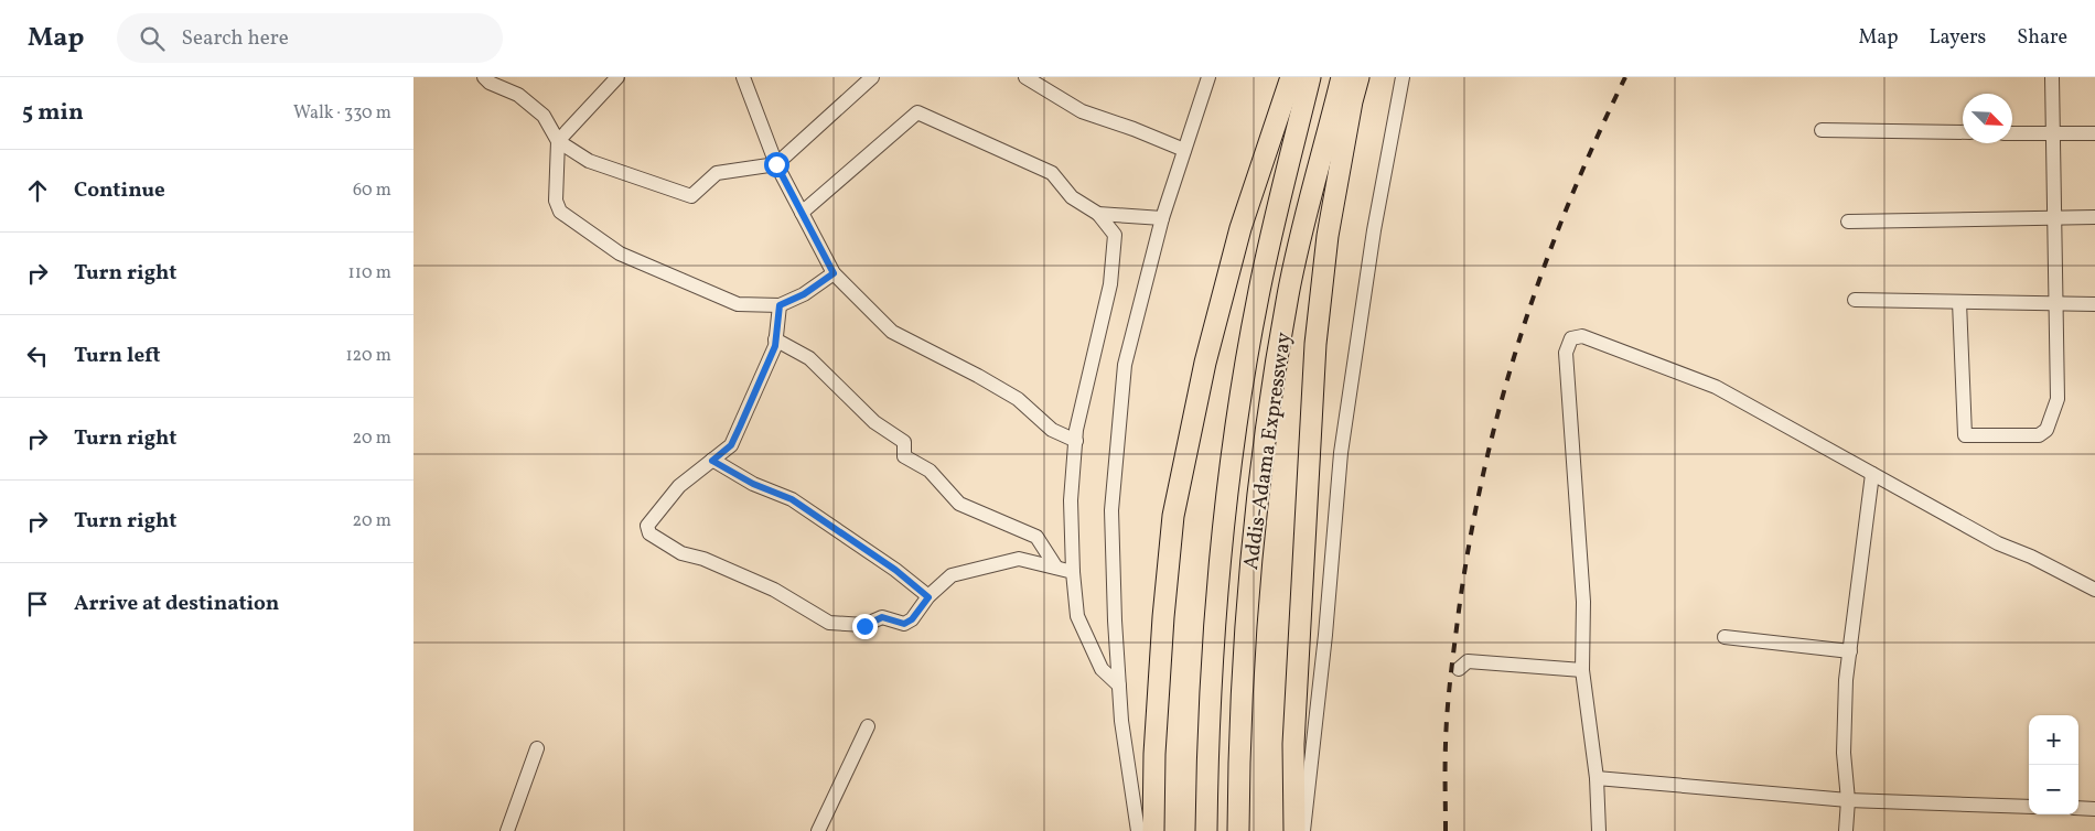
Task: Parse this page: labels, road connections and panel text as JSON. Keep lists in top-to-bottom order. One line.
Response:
{"streets":{"highway":["Addis-Adama Expressway"]},"north":"bottom right","page":{"header":"Map","search":"Search here","nav":["Map","Layers","Share"],"heading":["5 min","Walk · 330 m"],"list":[["Continue","60 m"],["Turn right","110 m"],["Turn left","120 m"],["Turn right","20 m"],["Turn right","20 m"],"Arrive at destination"],"map_buttons":["+","−"]}}
